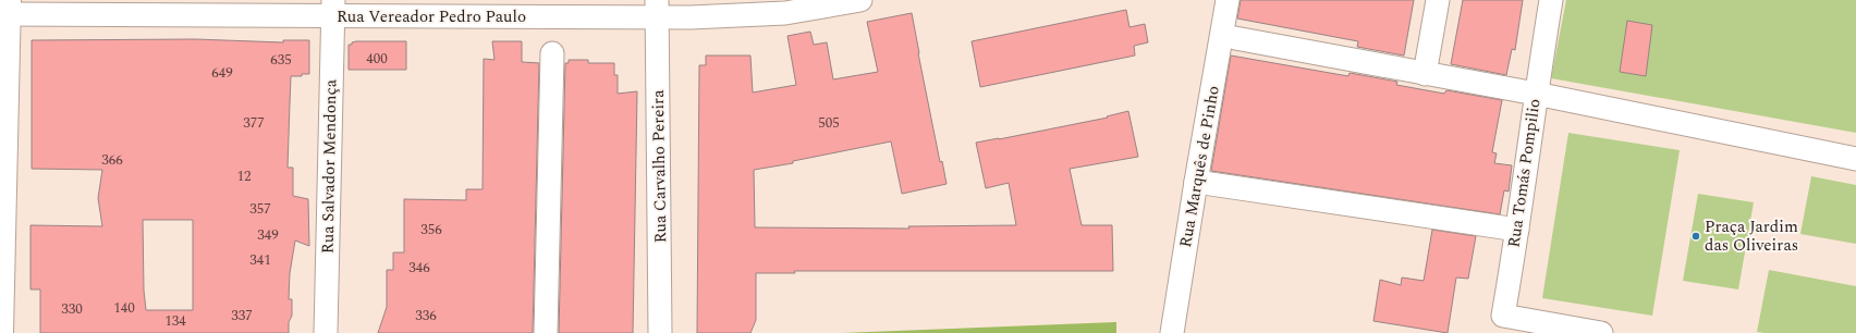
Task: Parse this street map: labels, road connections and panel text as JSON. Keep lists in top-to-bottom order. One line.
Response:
{"streets":{"street":["Rua Vereador Pedro Paulo","Rua Salvador Mendonça","Rua Carvalho Pereira","Rua Marquês de Pinho","Rua Tomás Pompilio"]},"crossings":[["Rua Vereador Pedro Paulo","Rua Salvador Mendonça"],["Rua Vereador Pedro Paulo","Rua Carvalho Pereira"]],"places":["Praça Jardim das Oliveiras"],"house_numbers":["400","635","649","377","505","366","12","357","356","349","341","346","140","330","337","336","134"]}
